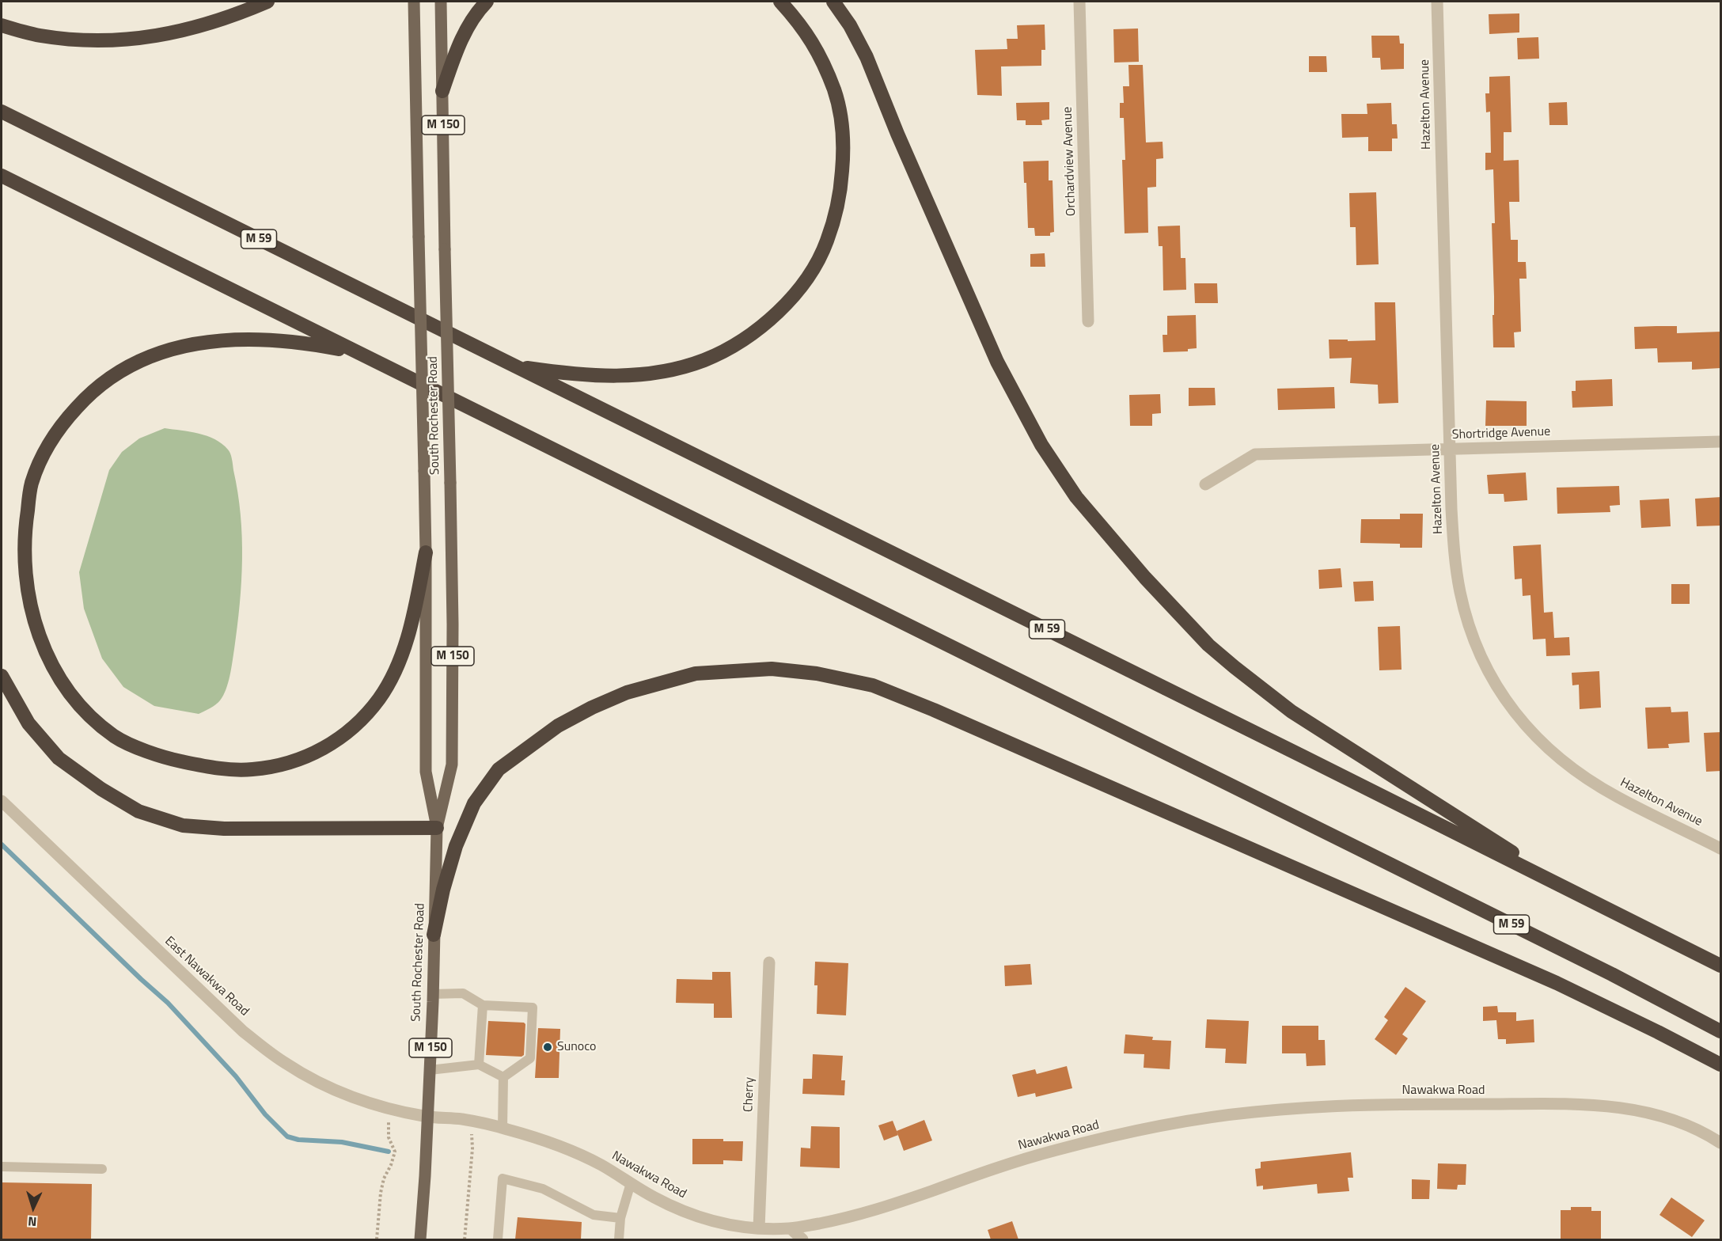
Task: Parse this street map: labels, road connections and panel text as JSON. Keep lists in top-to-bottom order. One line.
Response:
{"streets":{"highway":["M 59"],"main road":["M 150","South Rochester Road"],"street":["Hazelton Avenue","Orchardview Avenue","Shortridge Avenue","East Nawakwa Road","Nawakwa Road","Cherry"]},"crossings":[["Hazelton Avenue","Shortridge Avenue"],["South Rochester Road","East Nawakwa Road"],["South Rochester Road","Nawakwa Road"],["East Nawakwa Road","Nawakwa Road"],["Nawakwa Road","Cherry"]],"places":["Sunoco"],"north":"bottom"}
